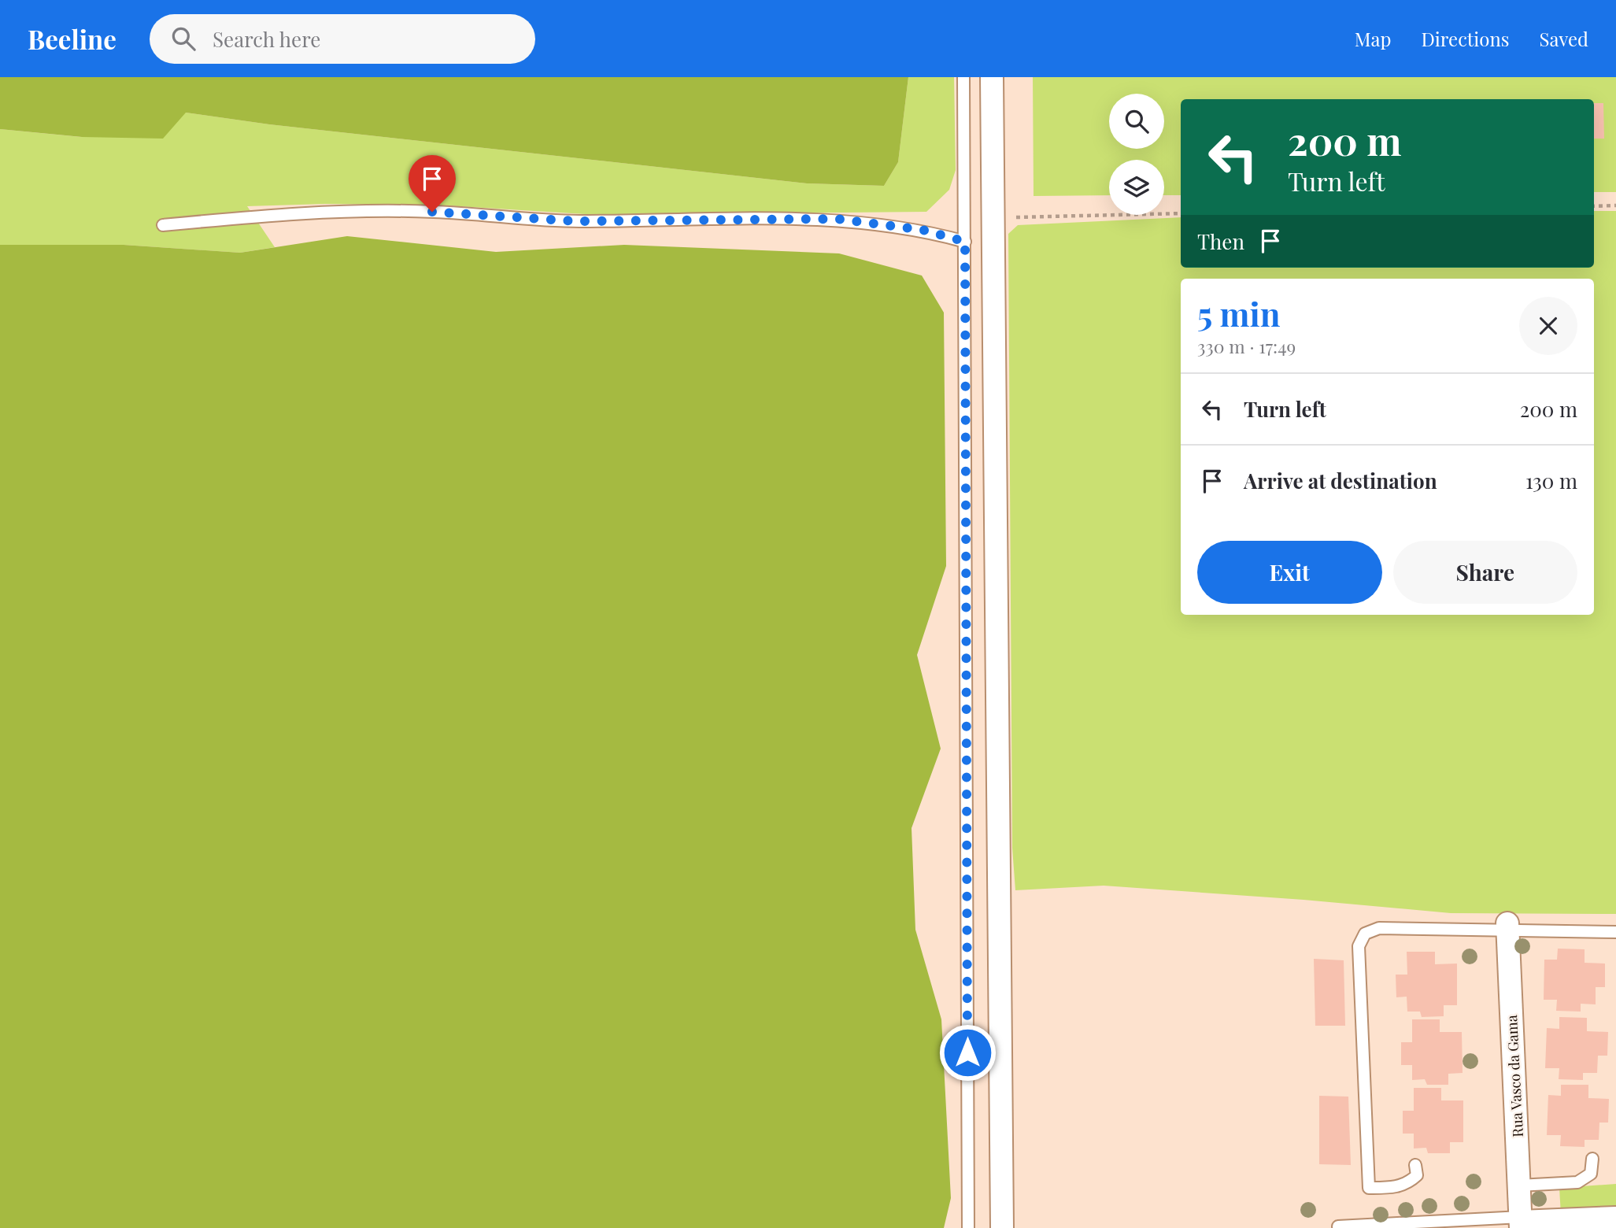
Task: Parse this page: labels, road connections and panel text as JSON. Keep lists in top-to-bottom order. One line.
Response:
{"streets":{"street":["Rua Vasco da Gama"]},"page":{"header":"Beeline","search":"Search here","nav":["Map","Directions","Saved"],"turn":["200 m","Turn left"],"then":"Then","heading":["5 min","330 m · 17:49"],"list":[{"name":"Turn left","value":"200 m"},{"name":"Arrive at destination","value":"130 m"}],"buttons":["Exit","Share"]}}
